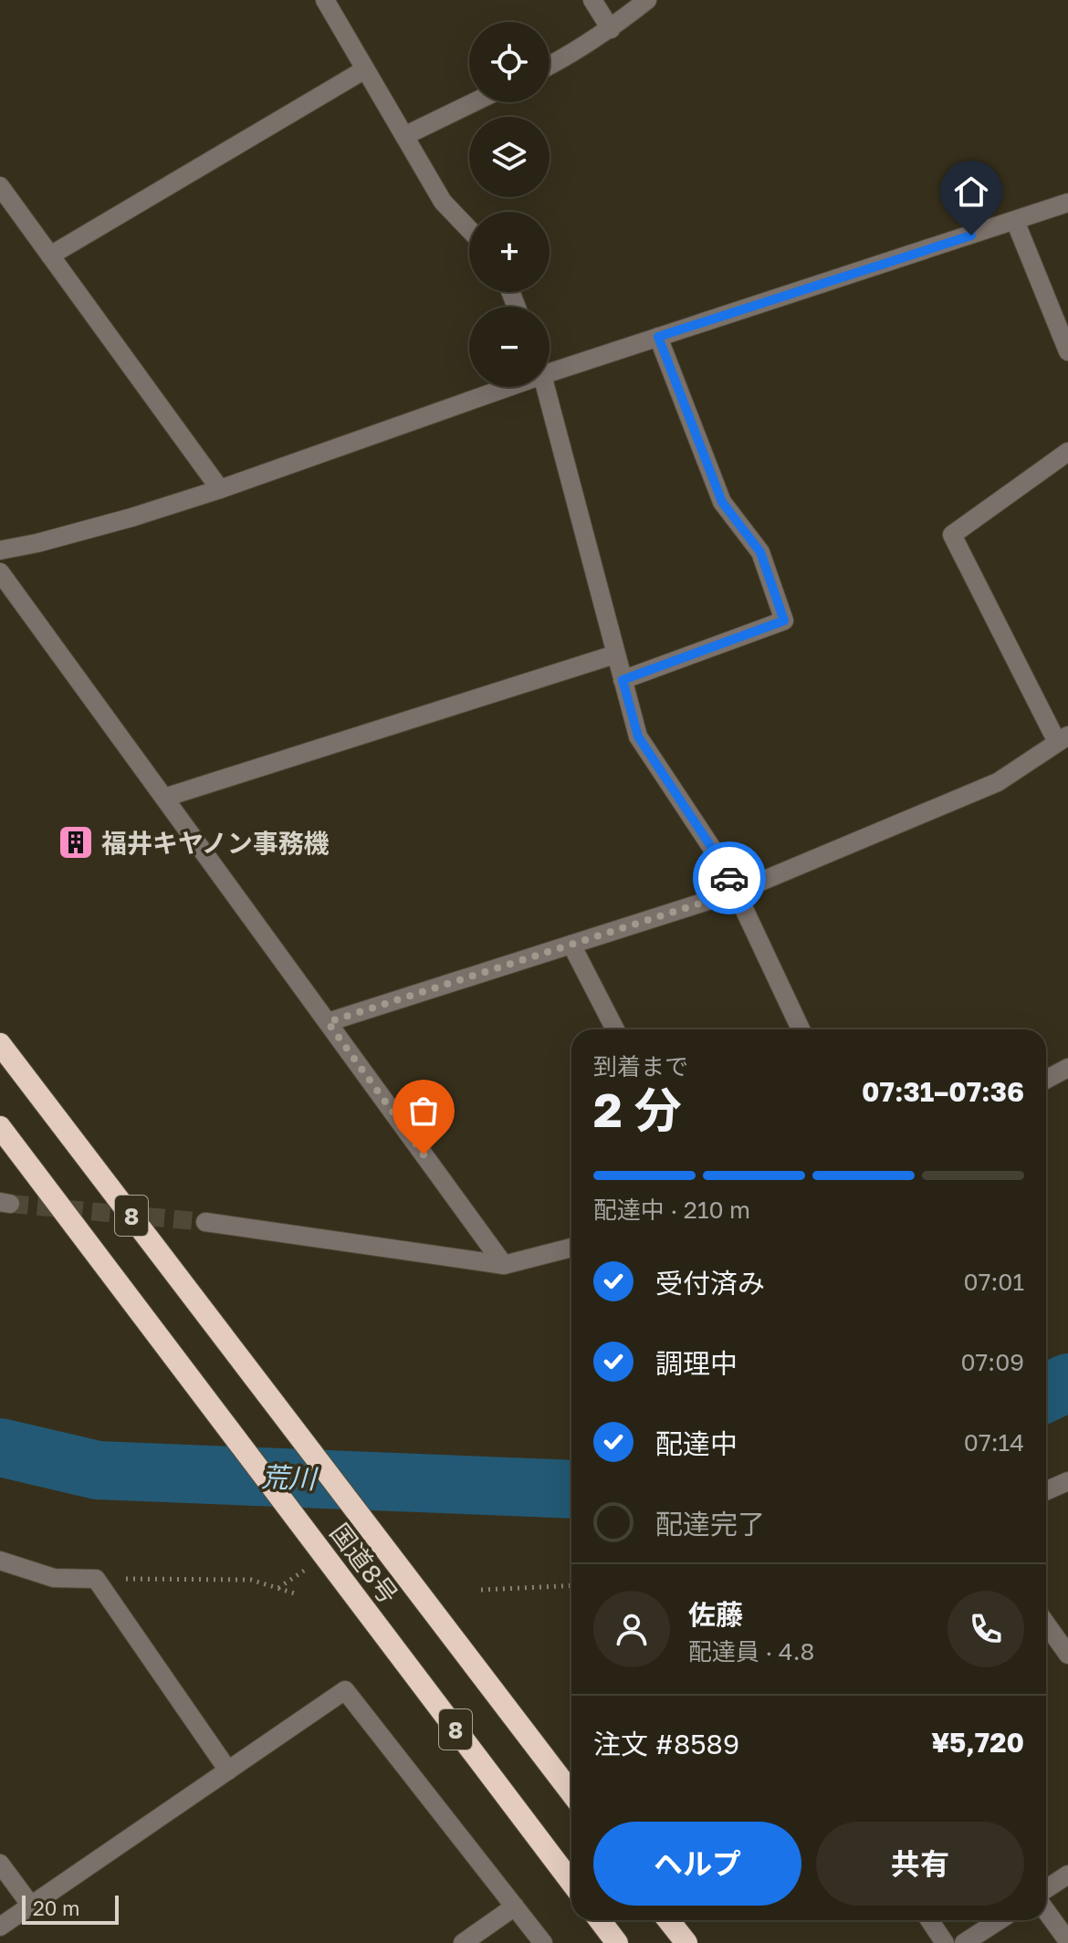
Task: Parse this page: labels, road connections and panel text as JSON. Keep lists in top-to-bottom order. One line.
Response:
{"streets":{"highway":["8","国道8号"]},"water":["荒川"],"places":{"building":["福井キヤノン事務機"]},"scale_bar":"20 m","page":{"map_buttons":["+","−"],"heading":["2 分","到着まで","07:31–07:36"],"panel":["佐藤","配達員 · 4.8","注文 #8589","¥5,720"],"bar":"配達中 · 210 m","list":[["受付済み","07:01"],["調理中","07:09"],["配達中","07:14"],"配達完了"],"buttons":["ヘルプ","共有"],"scale":"20 m"}}
